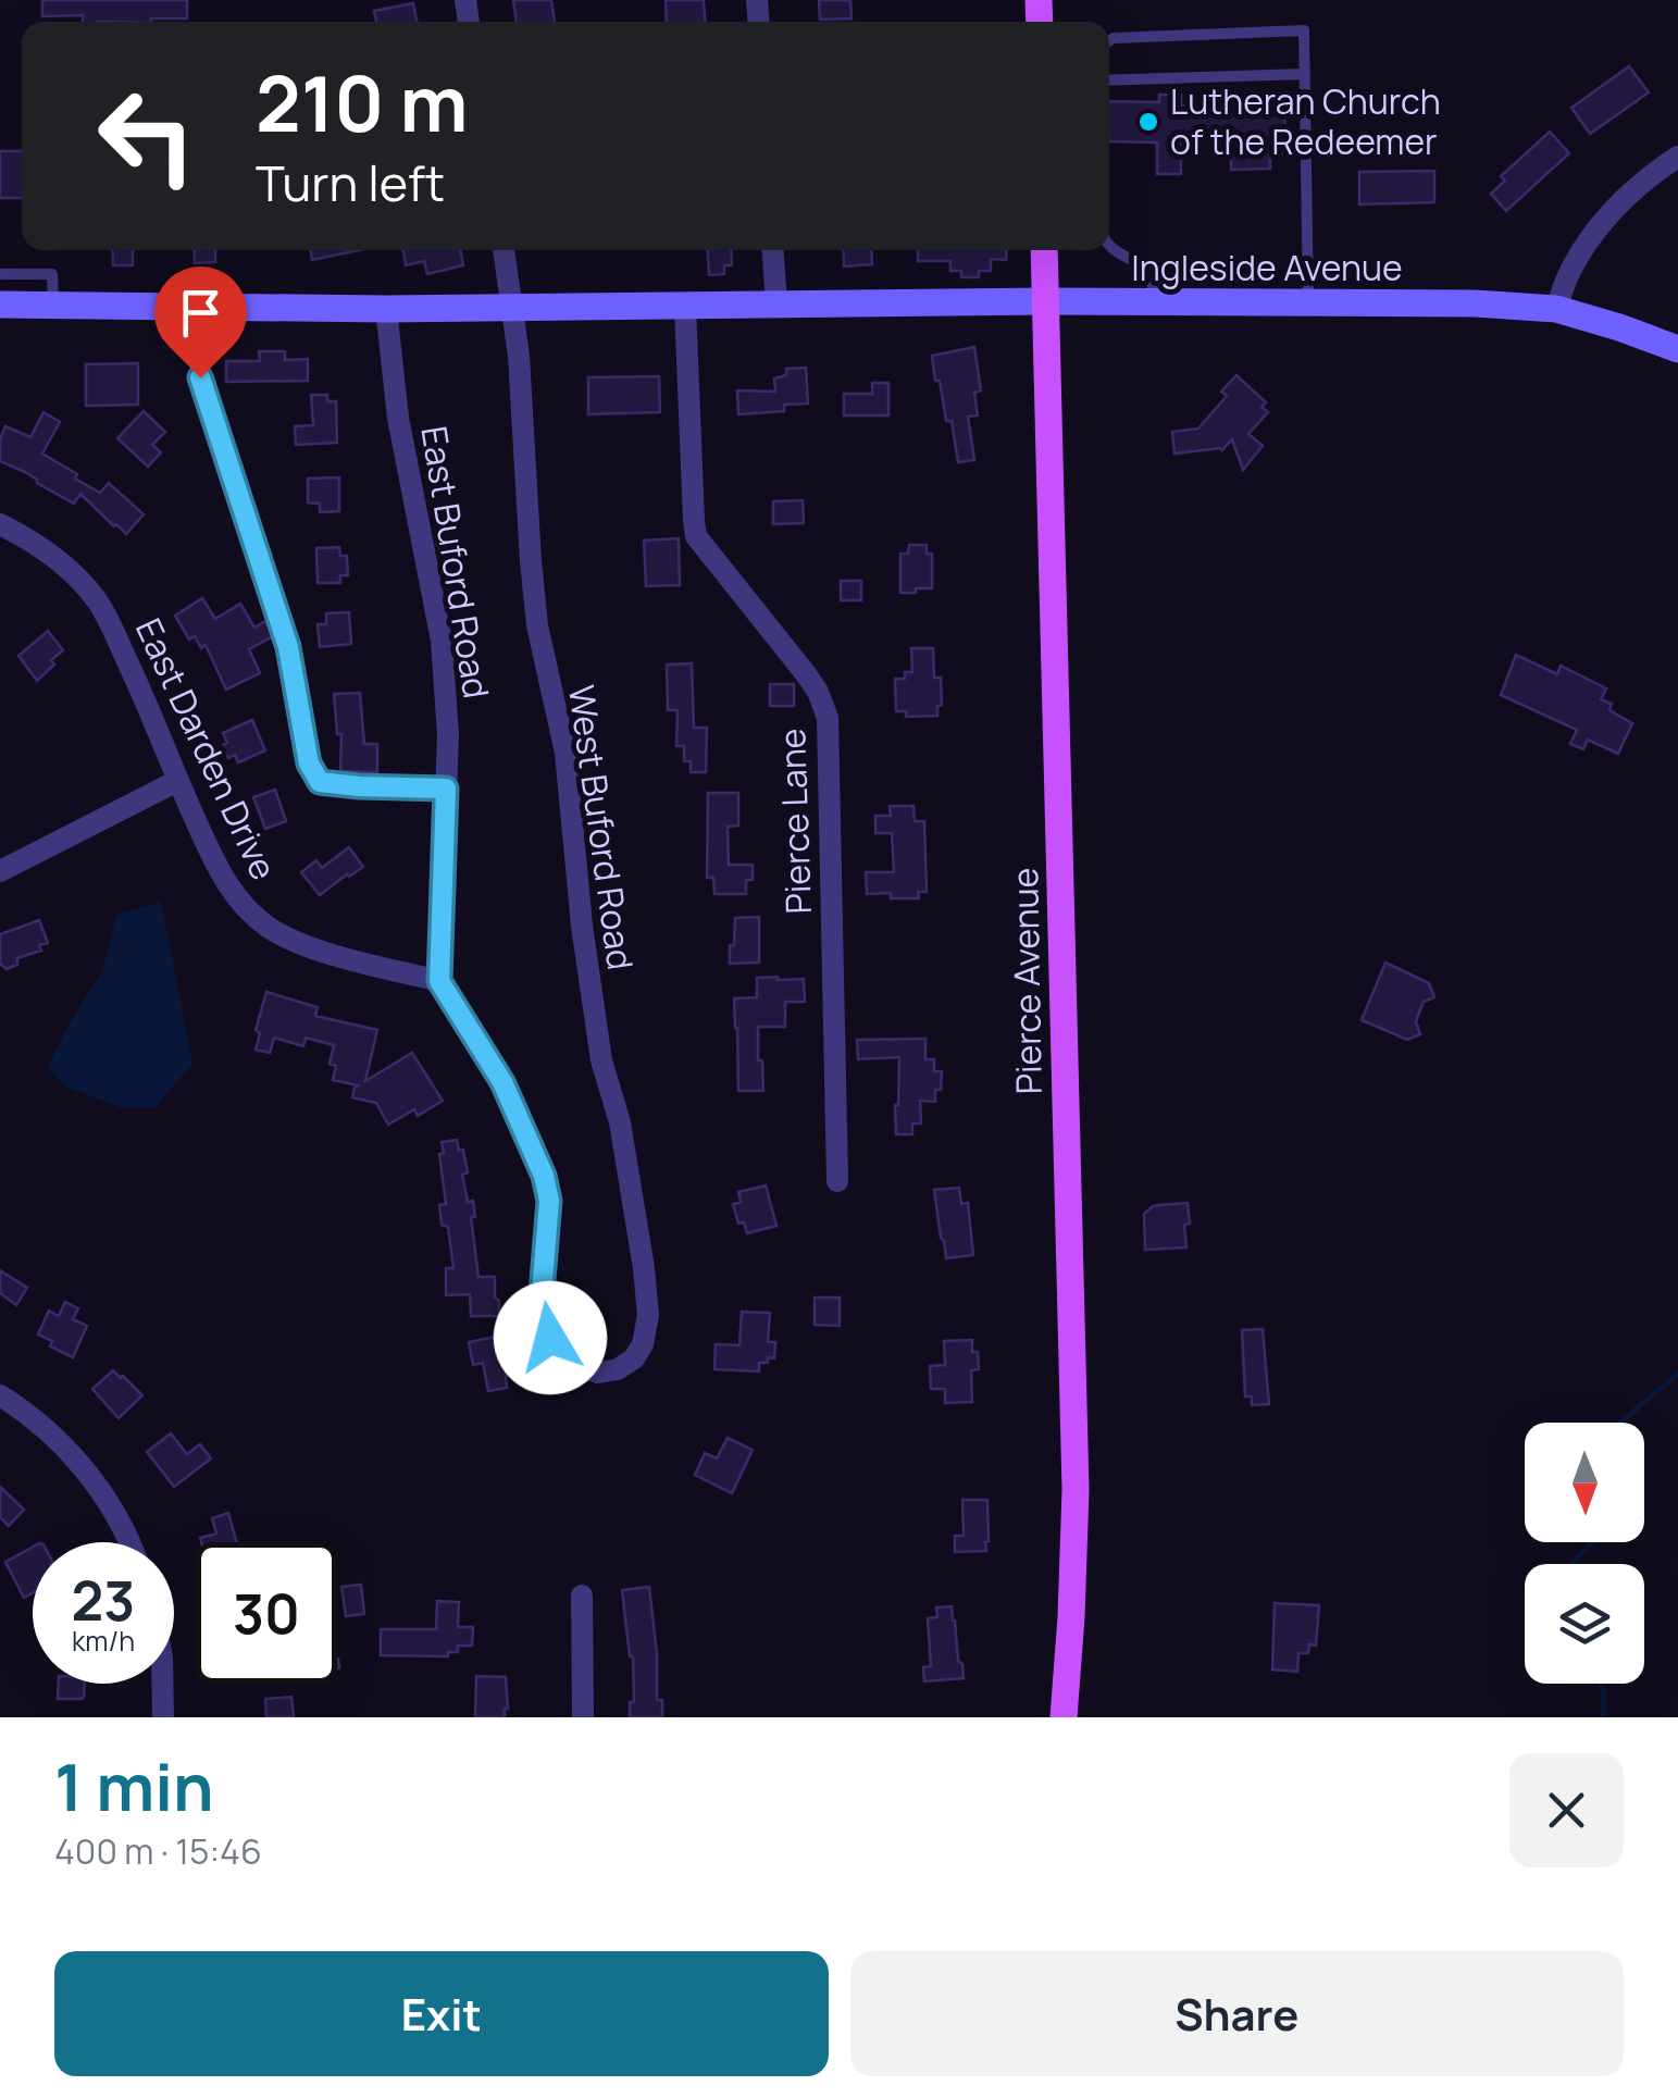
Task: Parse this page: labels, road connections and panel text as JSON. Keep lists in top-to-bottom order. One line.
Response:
{"streets":{"main road":["Pierce Avenue"],"street":["Ingleside Avenue","East Buford Road","East Darden Drive","Pierce Lane","West Buford Road"]},"crossings":[["Ingleside Avenue","East Buford Road"],["Ingleside Avenue","Pierce Lane"],["Ingleside Avenue","West Buford Road"],["Ingleside Avenue","Pierce Avenue"],["East Buford Road","East Darden Drive"],["East Buford Road","West Buford Road"],["East Darden Drive","West Buford Road"]],"places":["Lutheran Church of the Redeemer"],"north":"bottom","page":{"turn":["210 m","Turn left"],"speed":"23 km/h","limit":"30","heading":["1 min","400 m · 15:46"],"buttons":["Exit","Share"]}}
